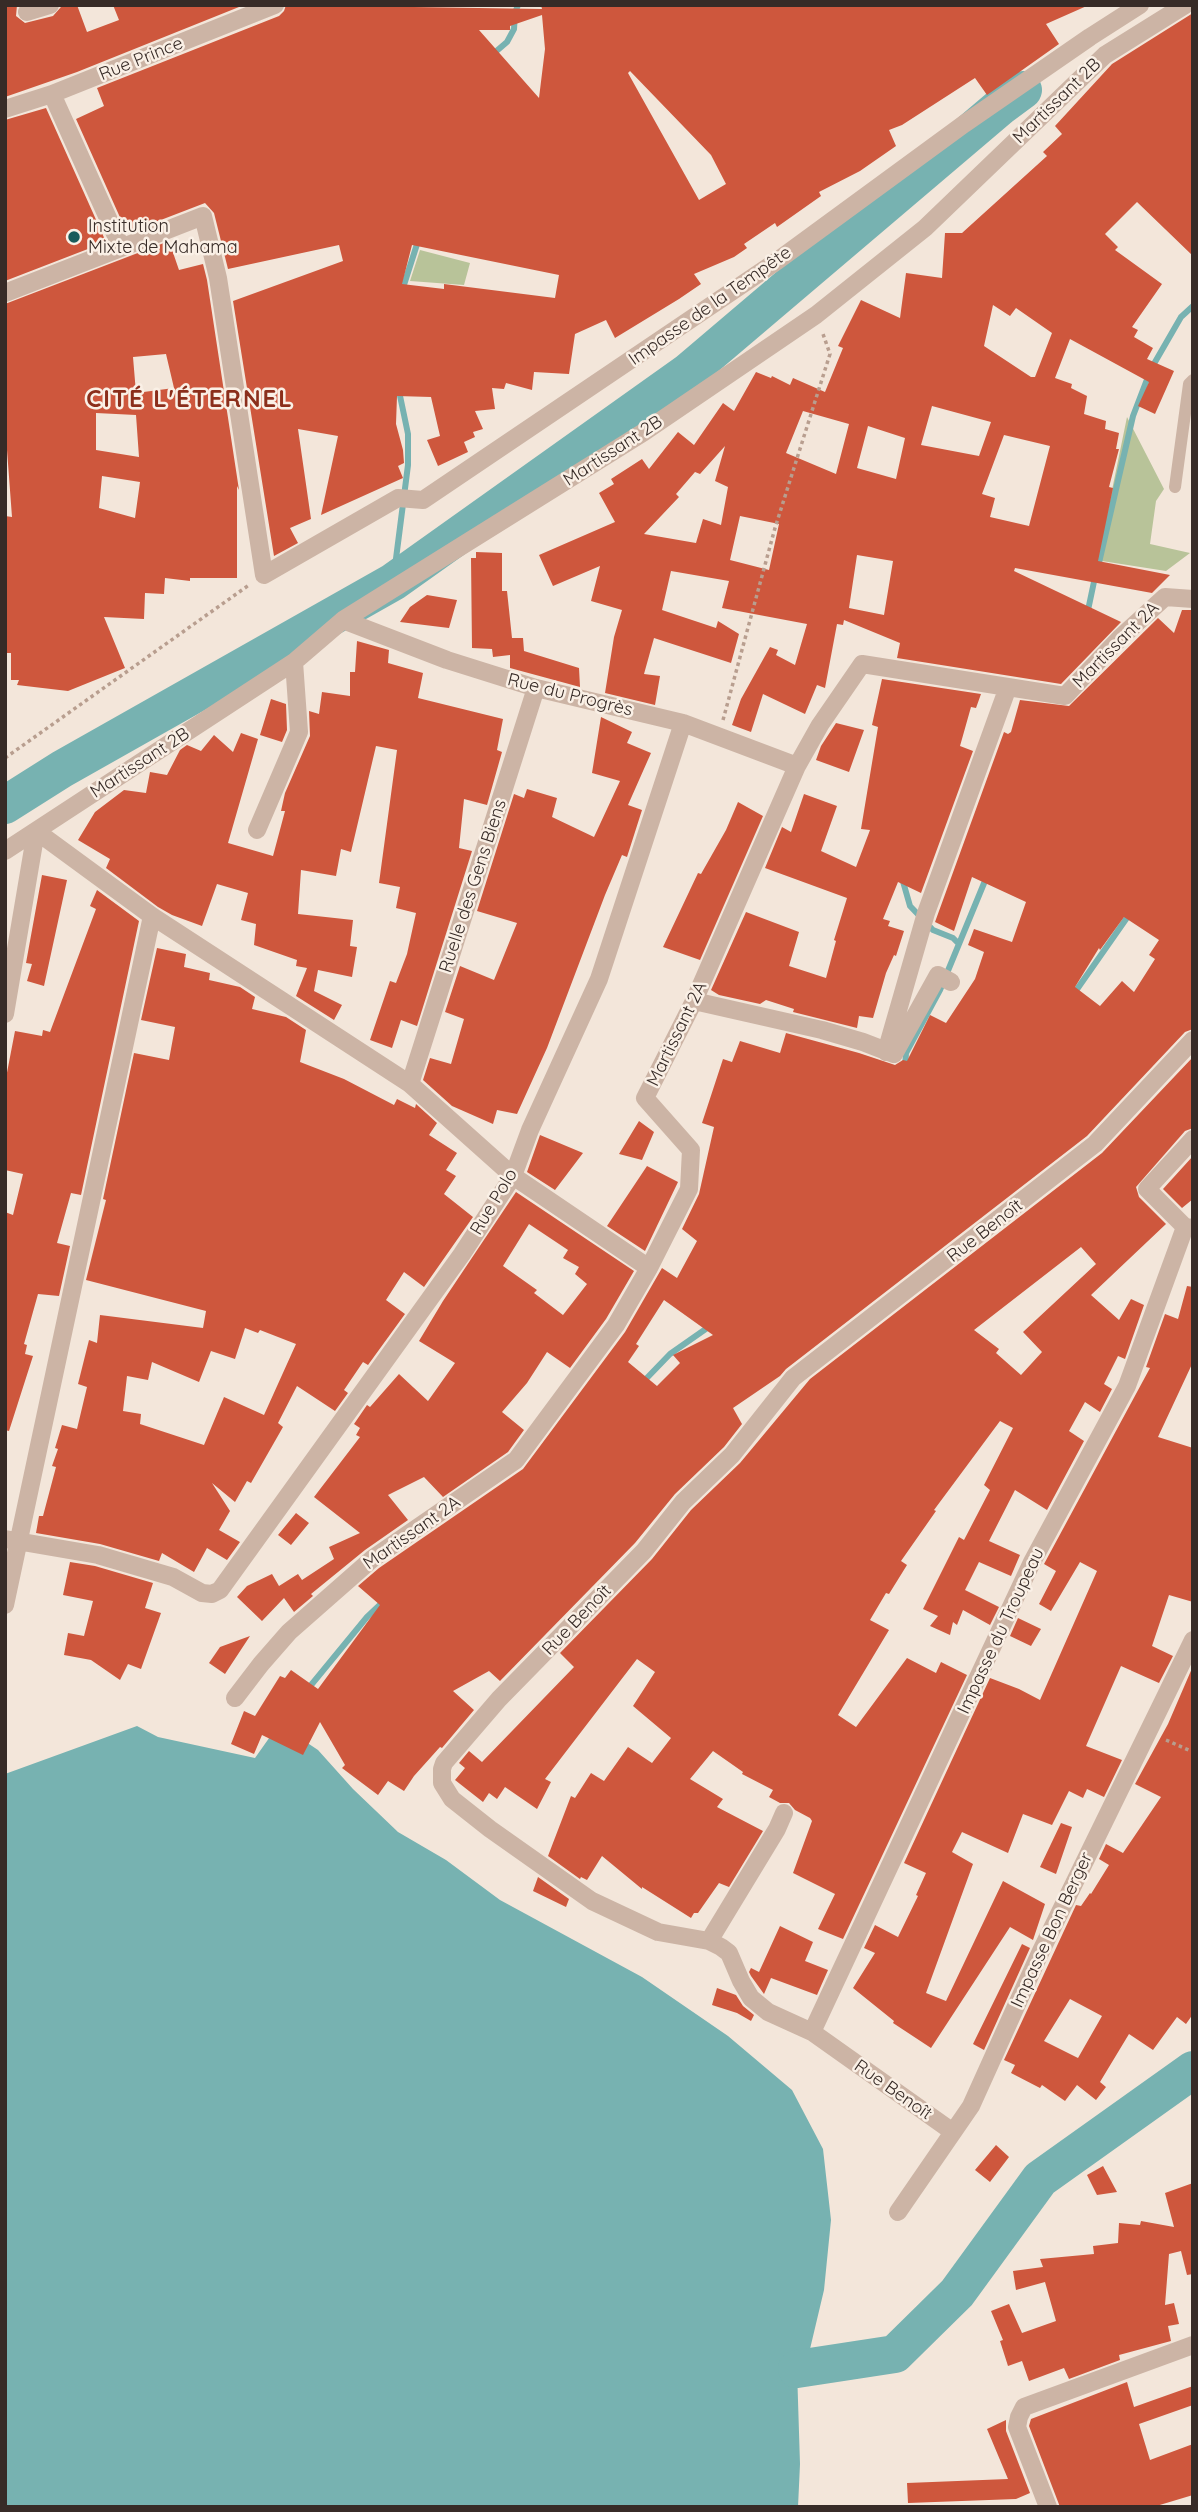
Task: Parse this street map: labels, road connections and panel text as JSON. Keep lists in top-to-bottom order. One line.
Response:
{"streets":{"street":["Rue Prince","Martissant 2B","Impasse de la Tempête","Martissant 2A","Rue du Progrès","Ruelle des Gens Biens","Rue Polo","Rue Benoît","Impasse du Troupeau","Impasse Bon Berger"]},"crossings":[["Martissant 2B","Rue du Progrès"],["Martissant 2A","Rue du Progrès"],["Rue du Progrès","Ruelle des Gens Biens"],["Rue du Progrès","Rue Polo"],["Rue Benoît","Impasse du Troupeau"],["Rue Benoît","Impasse Bon Berger"]],"districts":["CITÉ L'ÉTERNEL"],"places":["Institution Mixte de Mahama"]}
